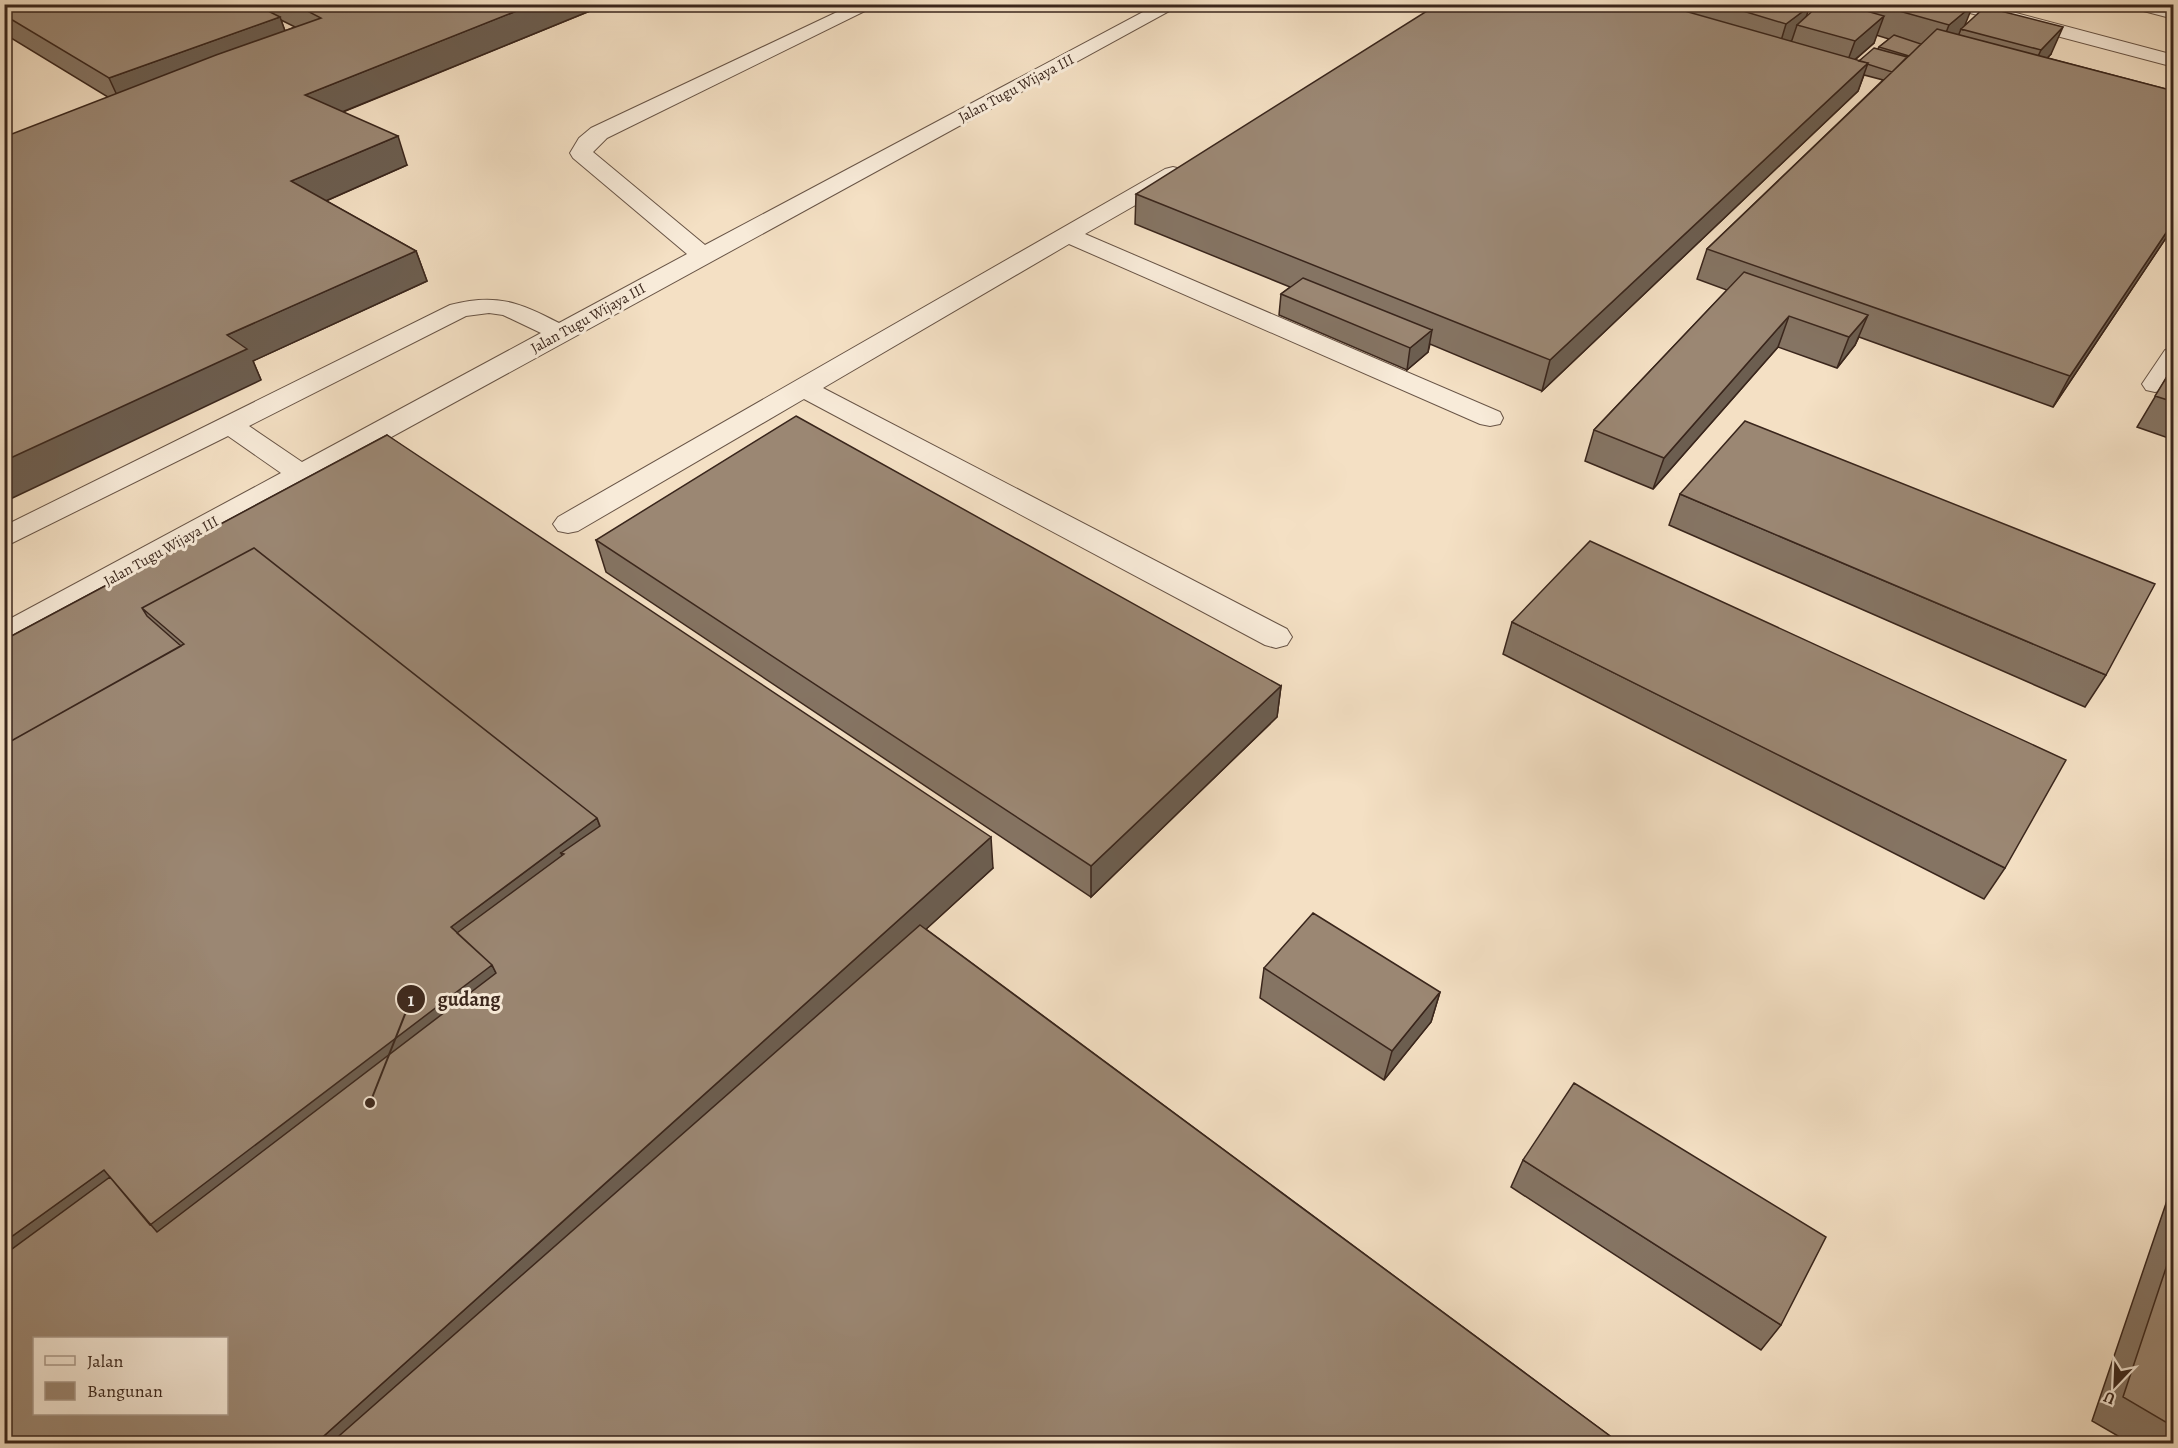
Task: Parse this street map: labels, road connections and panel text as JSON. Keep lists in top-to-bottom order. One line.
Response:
{"streets":{"street":["Jalan Tugu Wijaya III"]},"places":["gudang"],"legend":["Jalan","Bangunan"],"north":"bottom left"}
